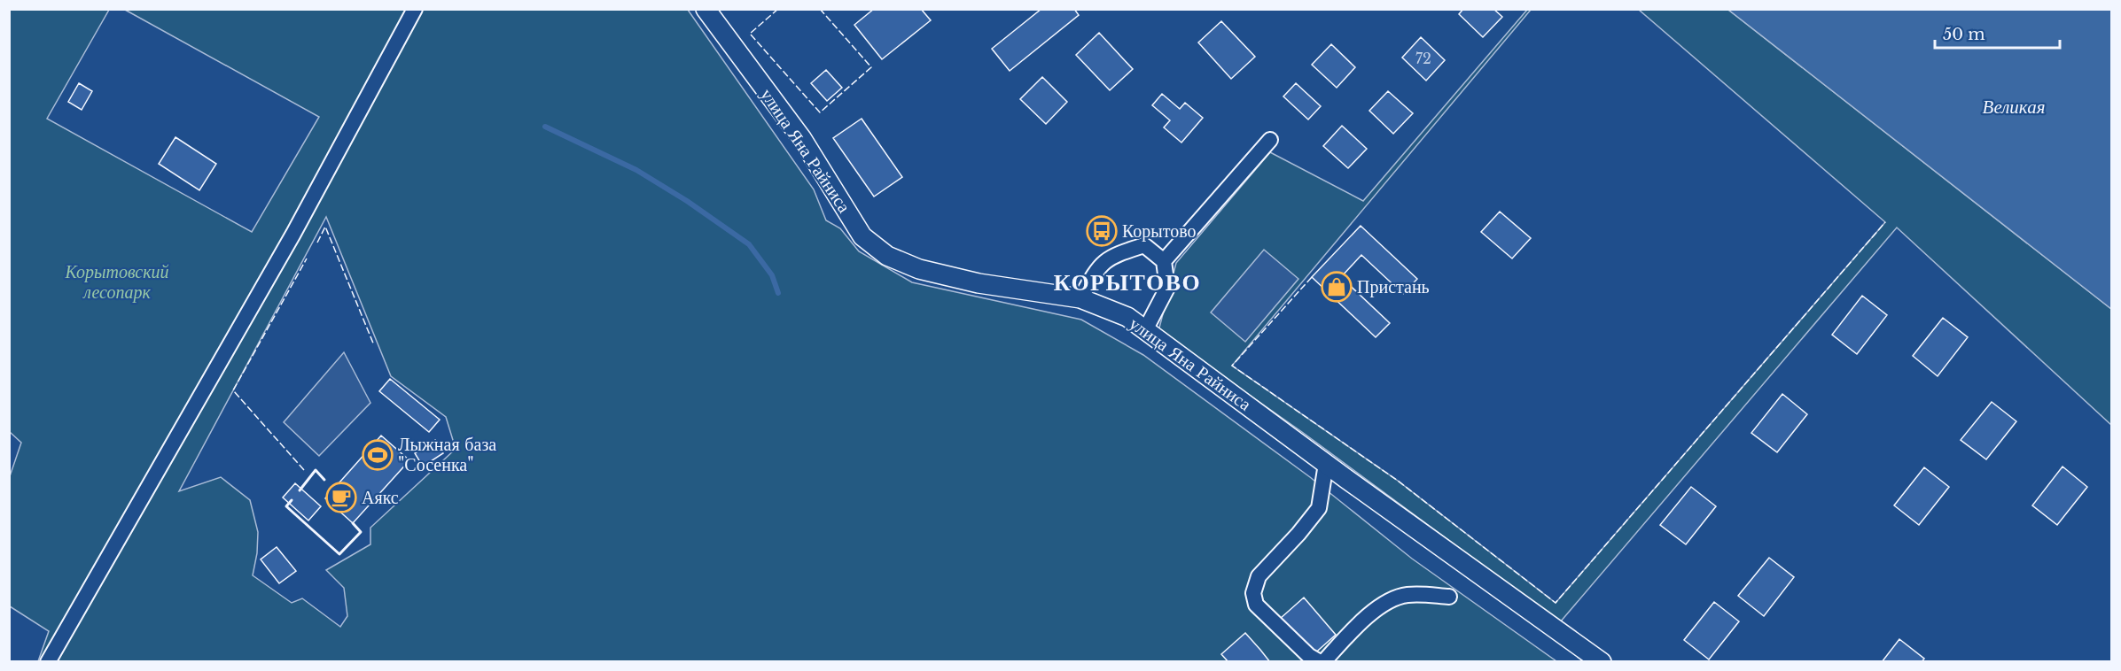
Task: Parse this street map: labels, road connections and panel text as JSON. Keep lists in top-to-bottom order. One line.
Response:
{"streets":{"street":["улица Яна Райниса"]},"districts":["КОРЫТОВО"],"water":["Великая"],"parks":["Корытовский лесопарк"],"places":{"bus stop":["Корытово"],"shop":["Пристань"],"sports":["Лыжная база \"Сосенка\""],"cafe":["Аякс"]},"house_numbers":["72"],"scale_bar":"50 m"}
